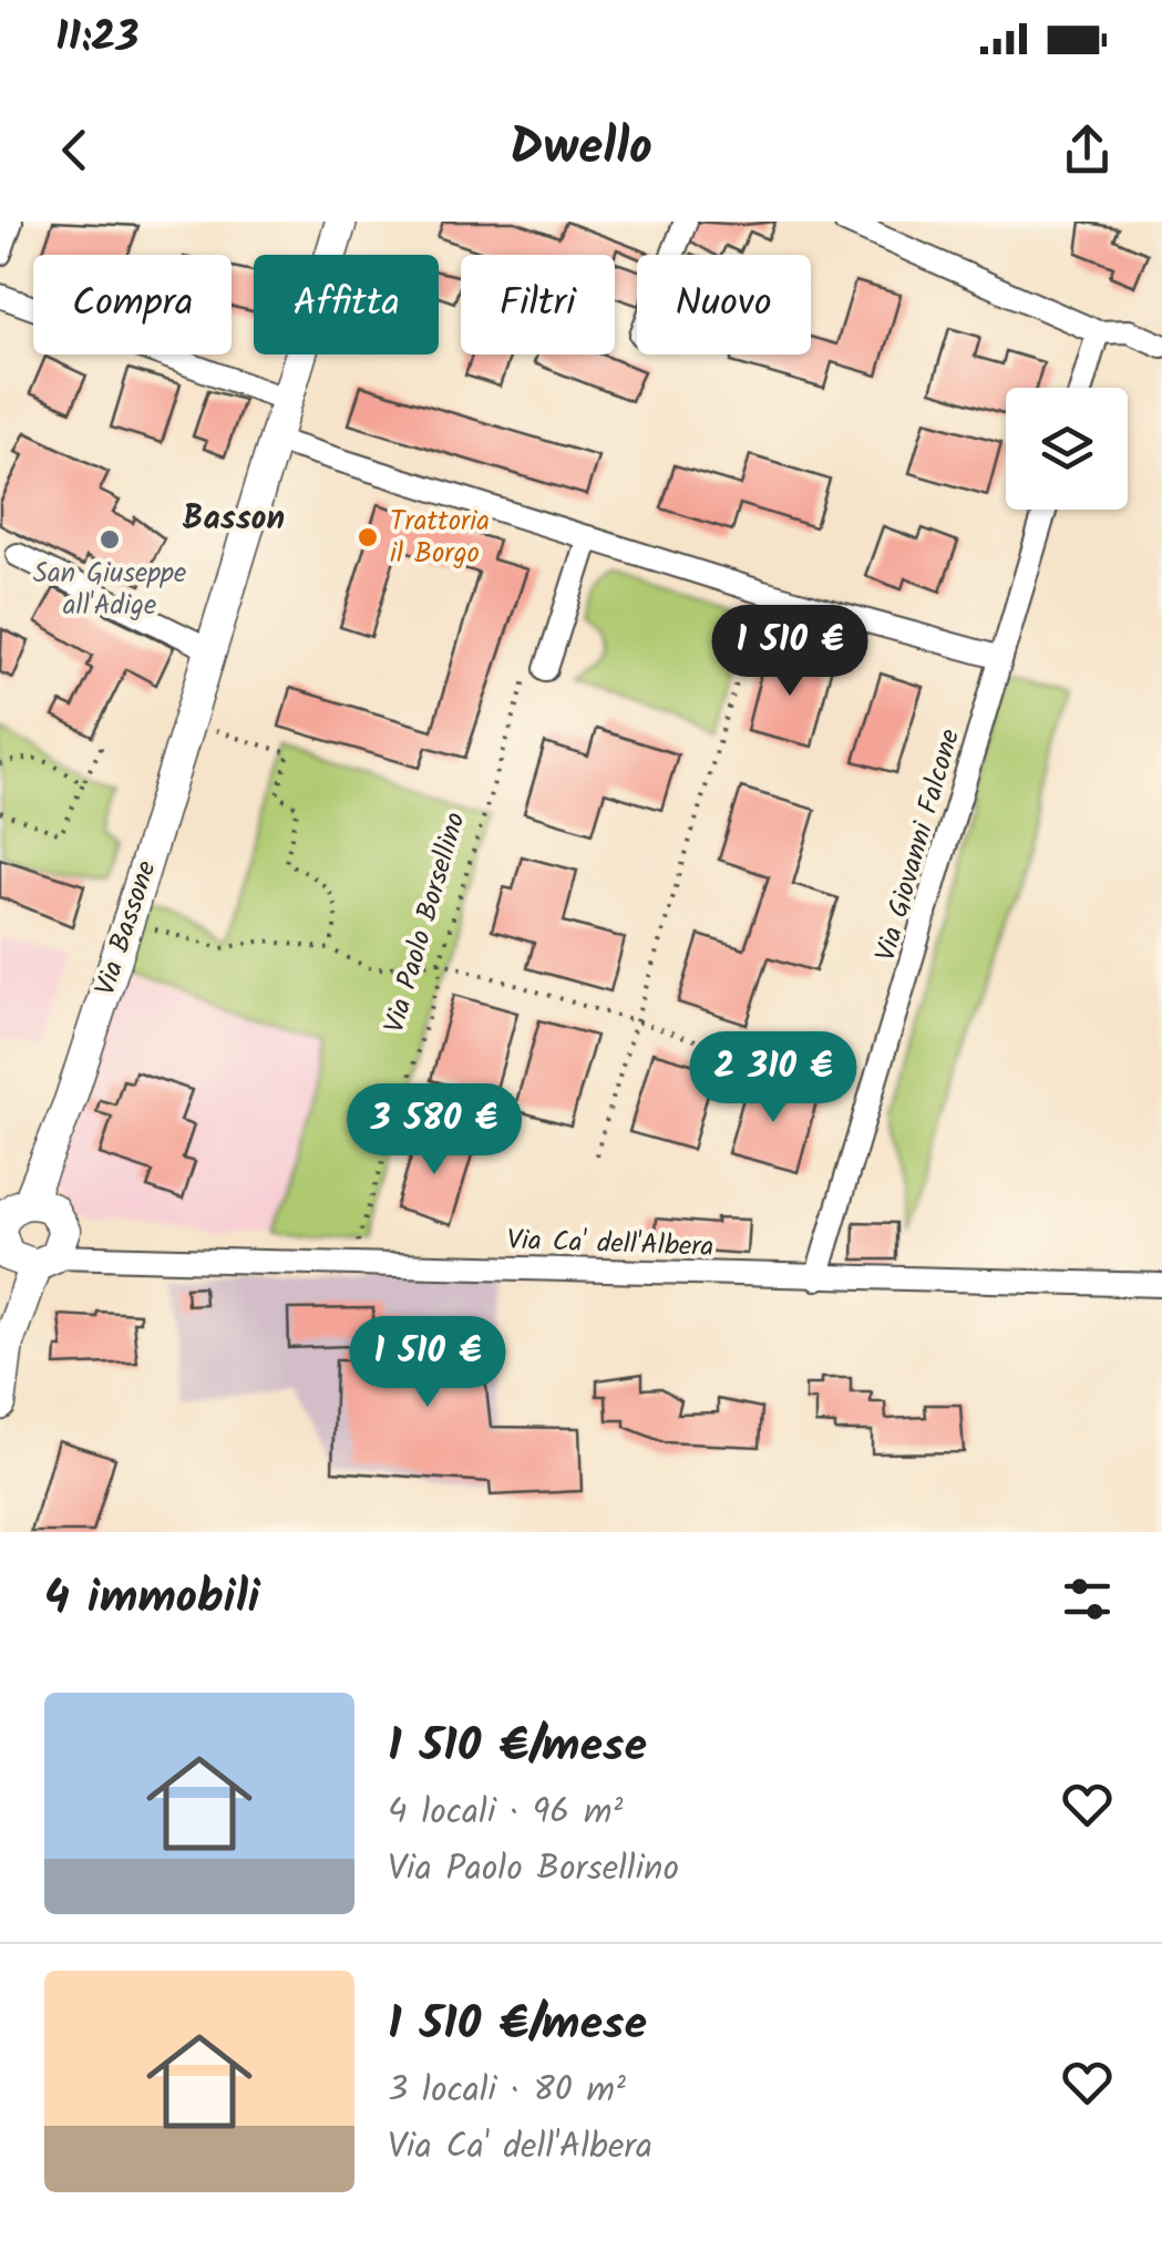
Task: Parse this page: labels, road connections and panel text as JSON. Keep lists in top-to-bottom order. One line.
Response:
{"streets":{"street":["Via Giovanni Falcone","Via Bassone","Via Ca' dell'Albera"],"path":["Via Paolo Borsellino"]},"crossings":[["Via Giovanni Falcone","Via Ca' dell'Albera"],["Via Bassone","Via Ca' dell'Albera"]],"districts":["Basson"],"places":["Trattoria il Borgo","San Giuseppe all'Adige"],"page":{"status":"11:23","header":"Dwello","chip":["Compra","Affitta","Filtri","Nuovo"],"price":["1 510 €","2 310 €","3 580 €","1 510 €"],"heading":"4 immobili","list":[{"name":"1 510 €/mese","note":"4 locali · 96 m² · Via Paolo Borsellino"},{"name":"1 510 €/mese","note":"3 locali · 80 m² · Via Ca' dell'Albera"}]}}
